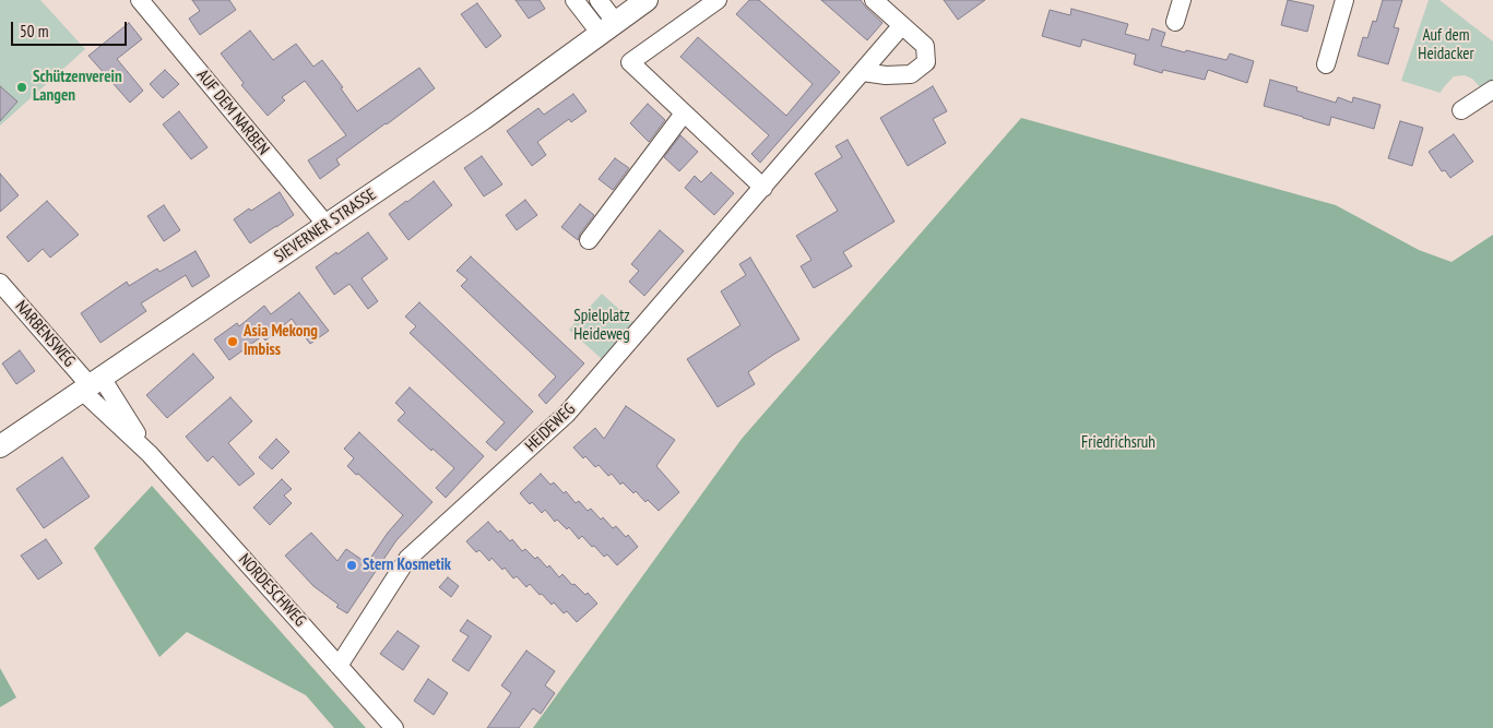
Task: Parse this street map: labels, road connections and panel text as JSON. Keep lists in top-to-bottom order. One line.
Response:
{"streets":{"main road":["SIEVERNER STRASSE"],"street":["AUF DEM NARBEN","NARBENSWEG","HEIDEWEG","NORDESCHWEG"]},"crossings":[["AUF DEM NARBEN","SIEVERNER STRASSE"],["SIEVERNER STRASSE","NARBENSWEG"],["SIEVERNER STRASSE","NORDESCHWEG"],["NARBENSWEG","NORDESCHWEG"],["HEIDEWEG","NORDESCHWEG"]],"parks":["Auf dem Heidacker","Spielplatz Heideweg","Friedrichsruh"],"places":["Schützenverein Langen","Asia Mekong Imbiss","Stern Kosmetik"],"scale_bar":"50 m"}
